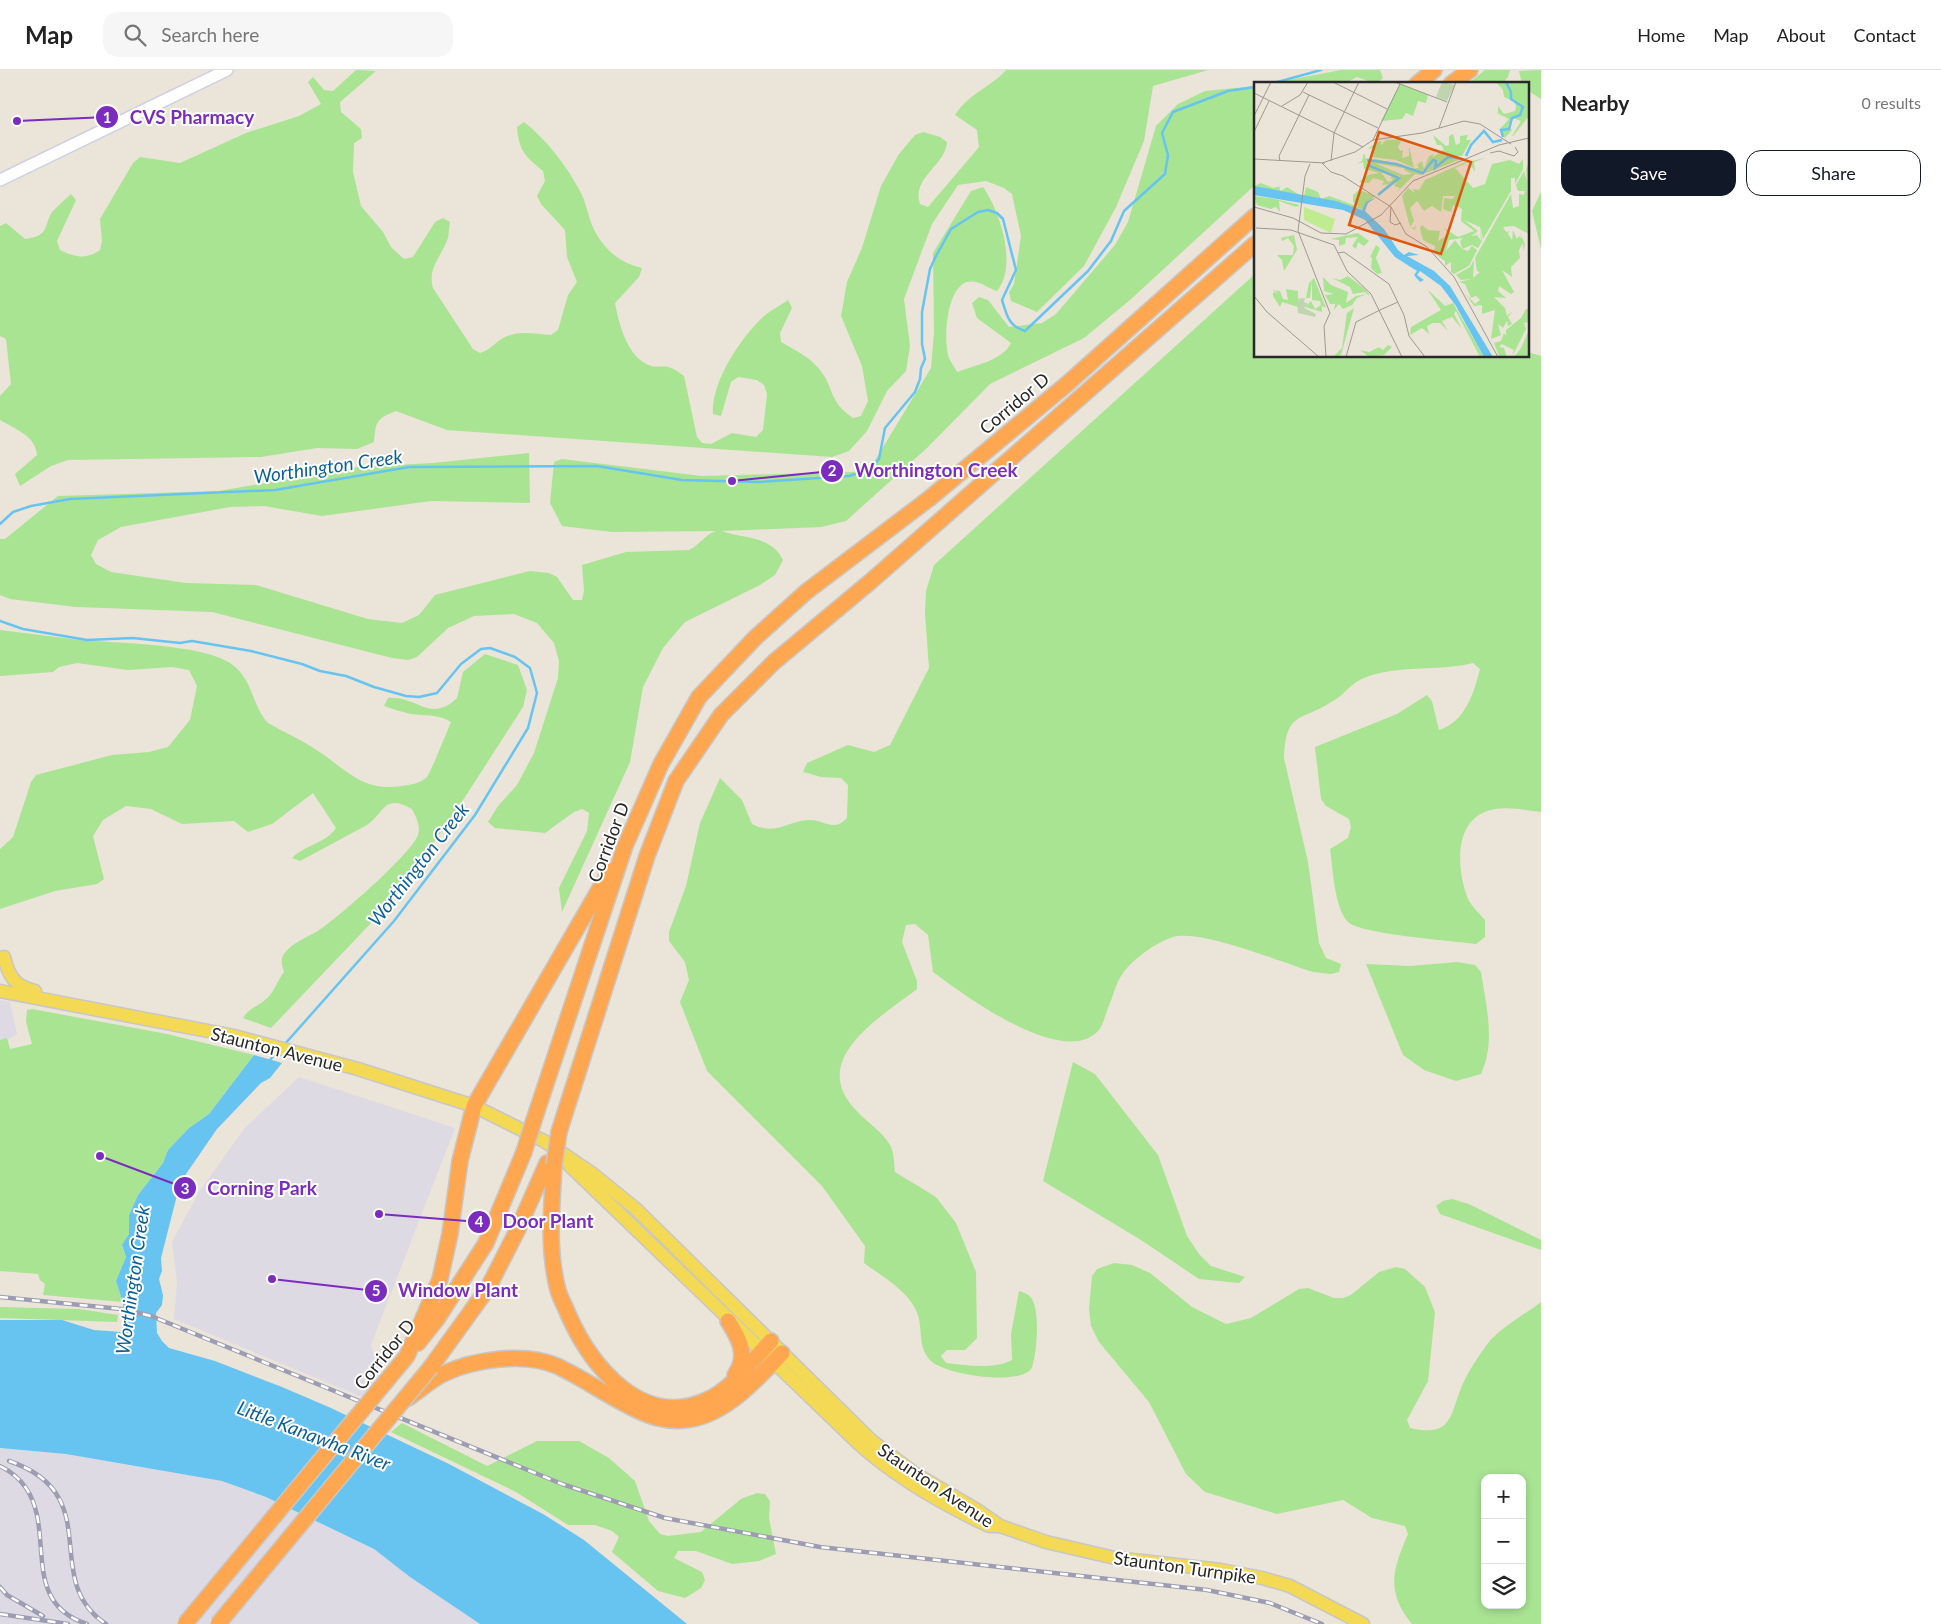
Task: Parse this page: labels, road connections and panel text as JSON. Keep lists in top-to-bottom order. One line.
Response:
{"streets":{"highway":["Corridor D"],"main road":["Staunton Avenue","Staunton Turnpike"]},"crossings":[["Staunton Avenue","Staunton Turnpike"]],"water":["Worthington Creek","Little Kanawha River"],"places":["CVS Pharmacy","Worthington Creek","Corning Park","Door Plant","Window Plant"],"page":{"header":"Map","search":"Search here","nav":["Home","Map","About","Contact"],"heading":["Nearby","0 results"],"buttons":["Save","Share"],"map_buttons":["+","−"]}}
